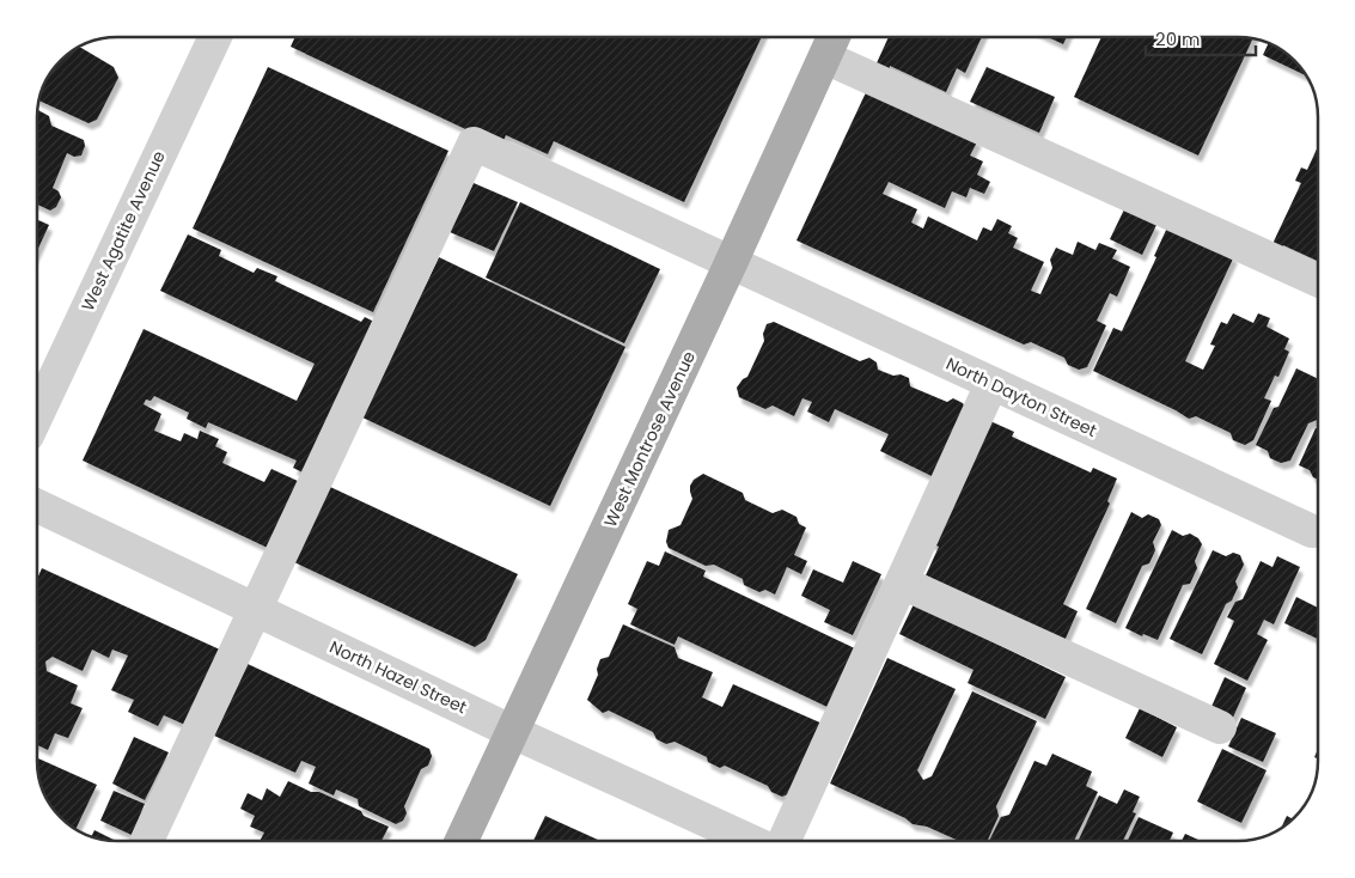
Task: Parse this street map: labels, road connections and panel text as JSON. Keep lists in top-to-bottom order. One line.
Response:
{"streets":{"main road":["West Montrose Avenue"],"street":["West Agatite Avenue","North Dayton Street","North Hazel Street"]},"crossings":[["North Dayton Street","West Montrose Avenue"],["North Dayton Street","North Hazel Street"],["West Montrose Avenue","North Hazel Street"]],"scale_bar":"20 m"}
